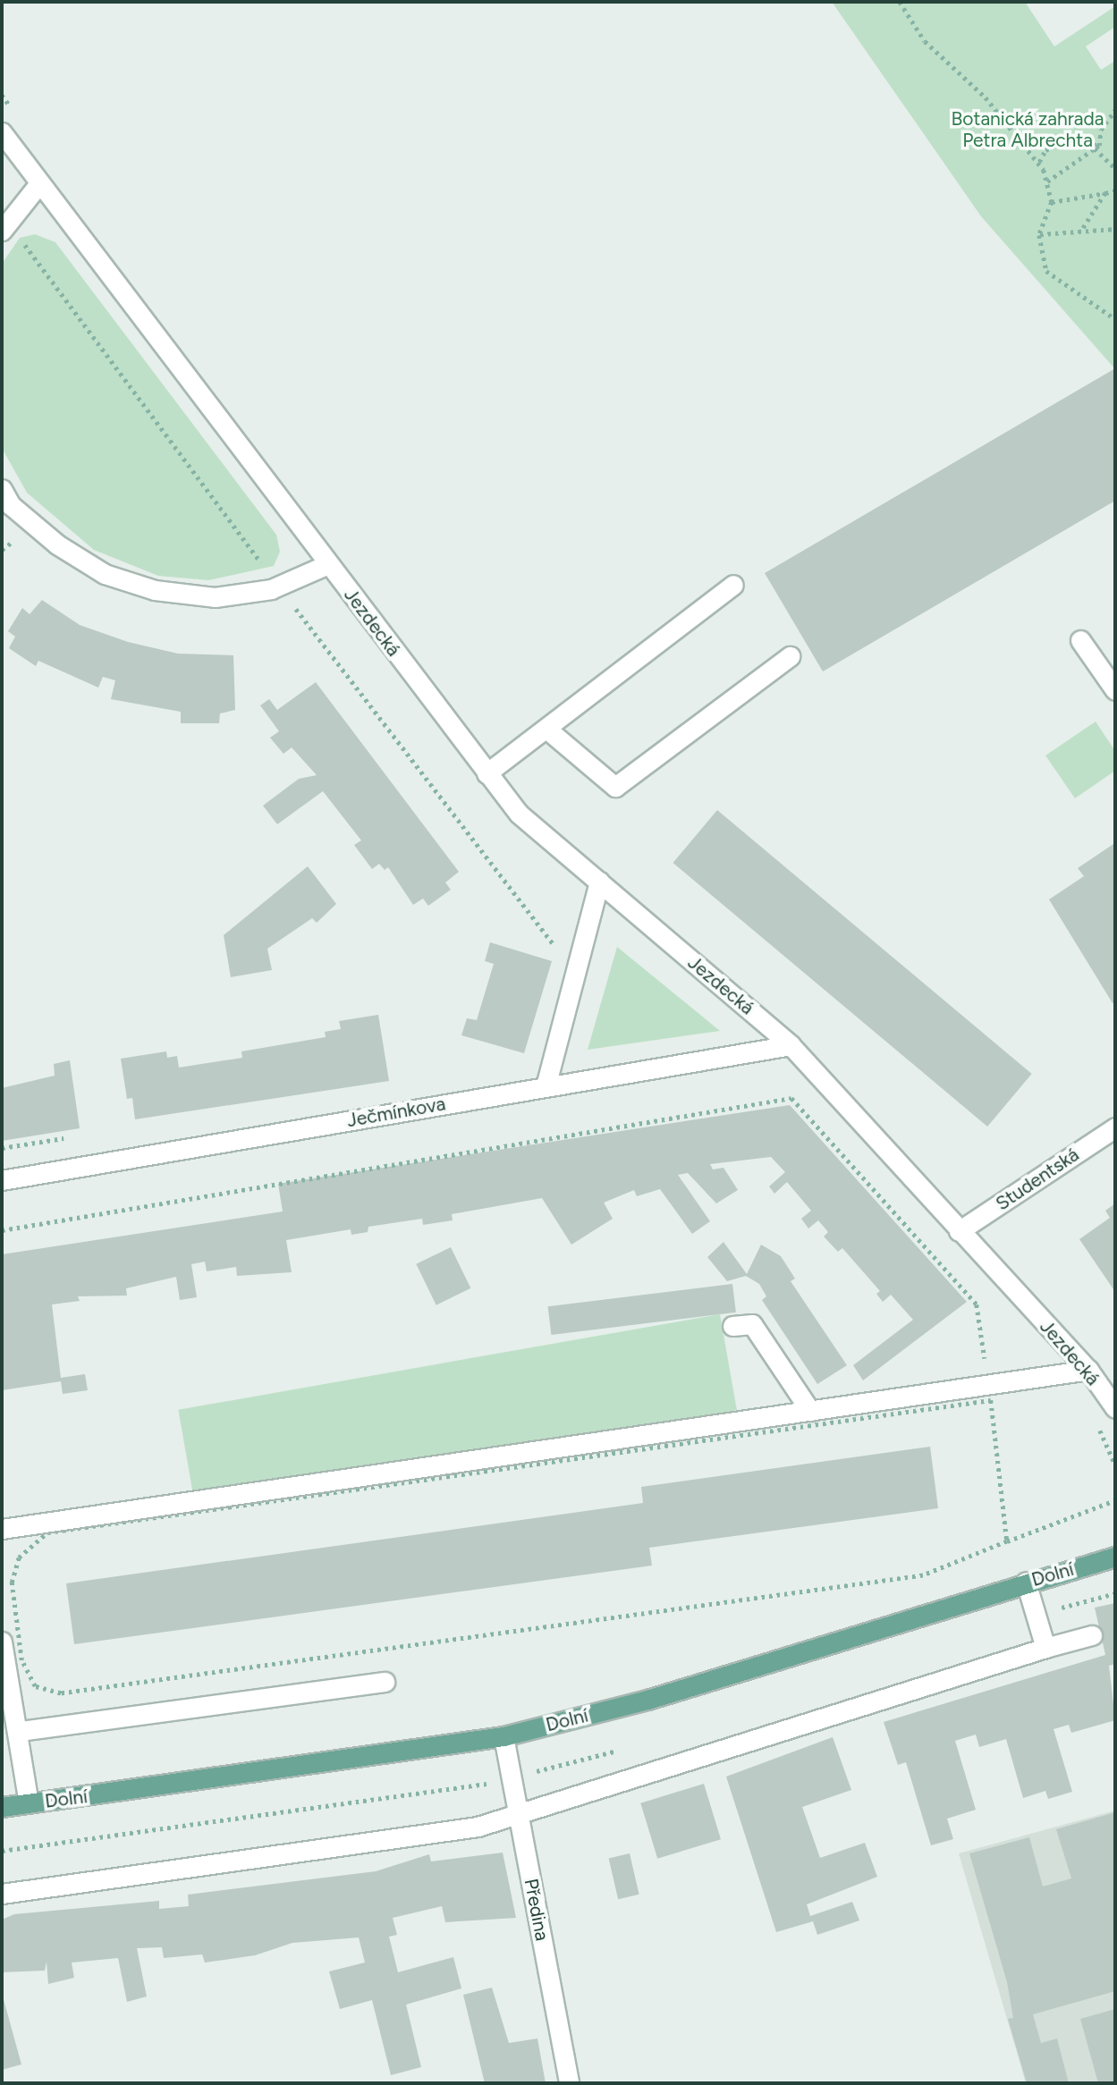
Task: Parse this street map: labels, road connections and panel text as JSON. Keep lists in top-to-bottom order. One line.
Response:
{"streets":{"main road":["Dolní"],"street":["Jezdecká","Ječmínkova","Studentská","Předina"]},"crossings":[["Jezdecká","Ječmínkova"],["Jezdecká","Studentská"],["Dolní","Předina"]],"parks":["Botanická zahrada Petra Albrechta"]}
